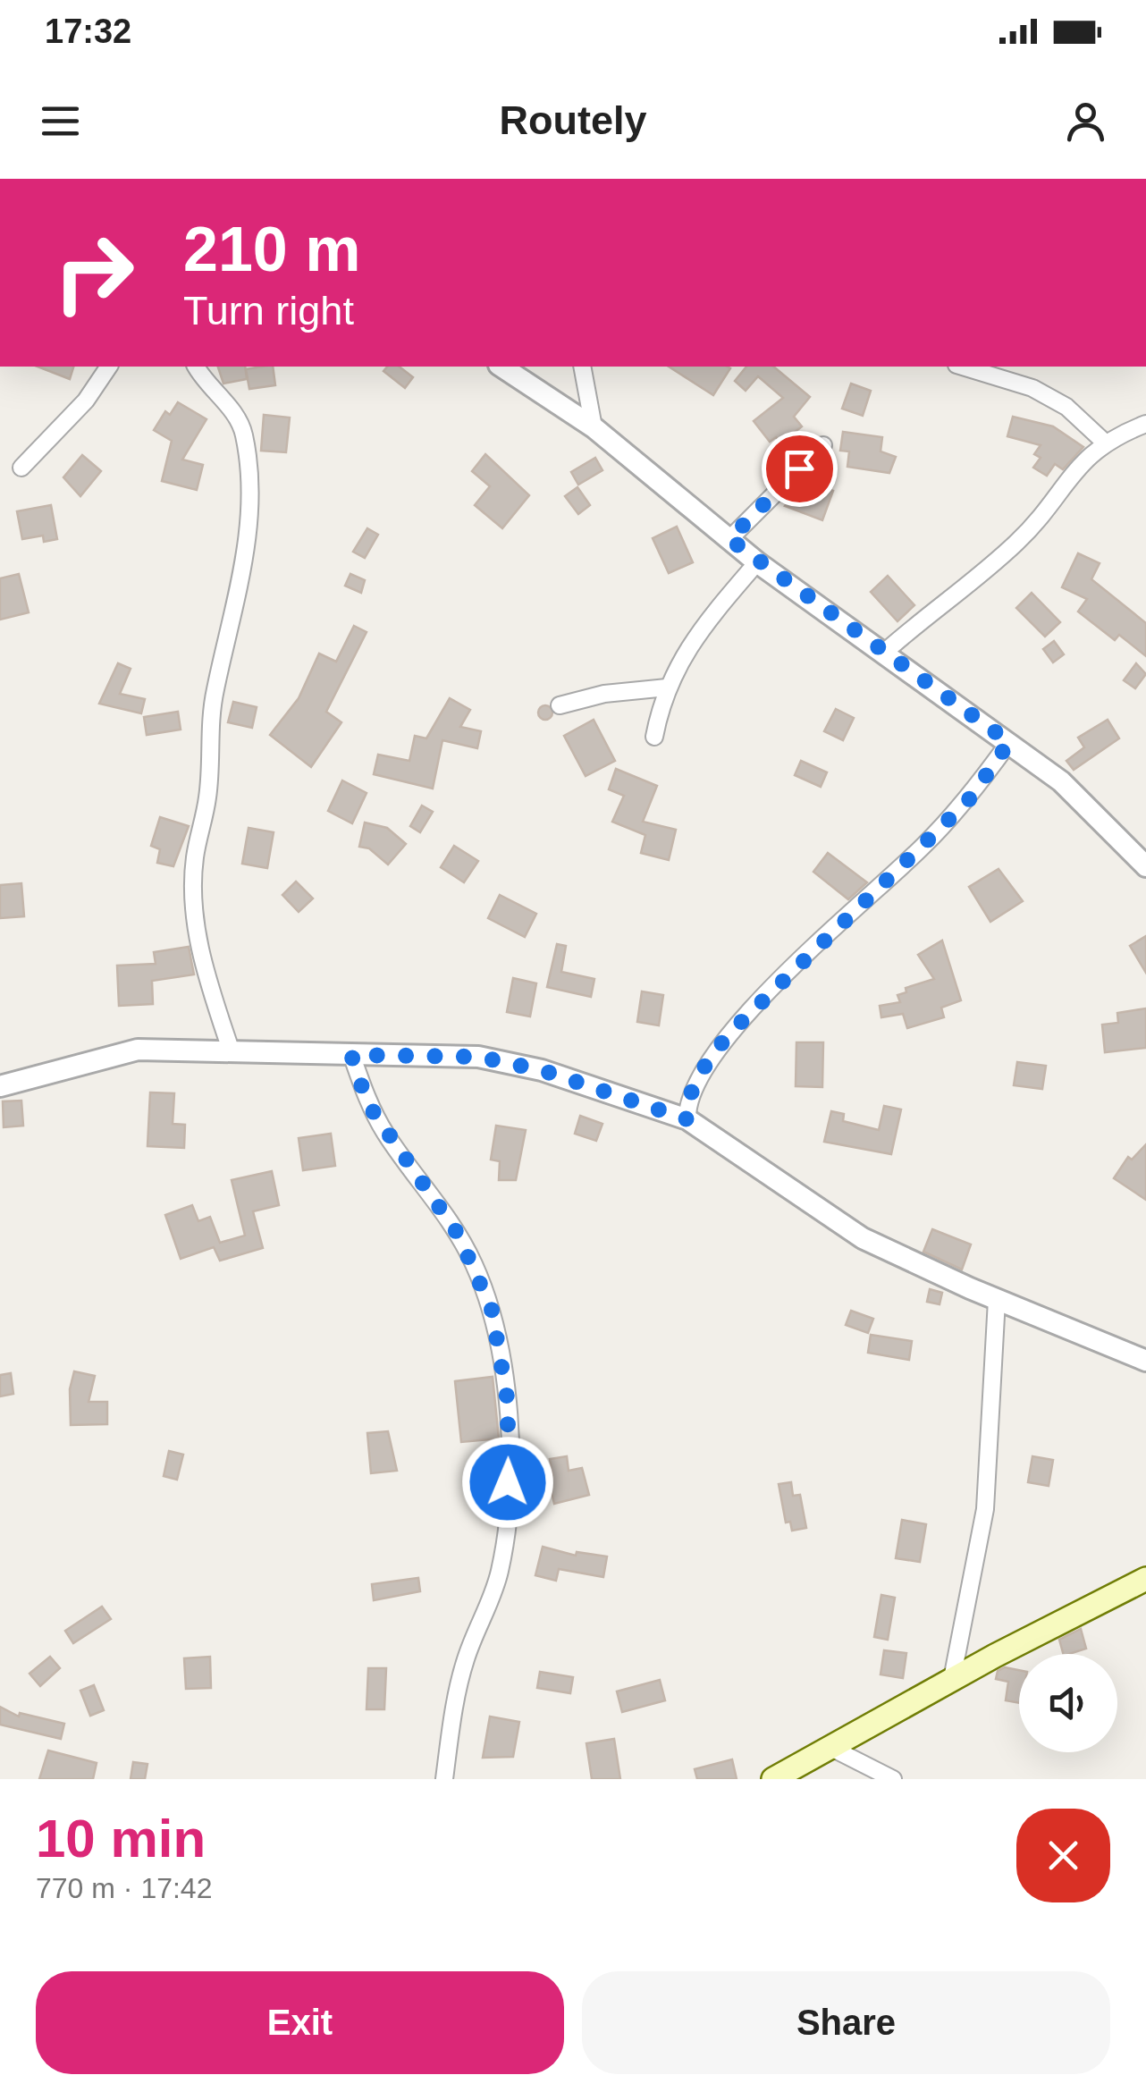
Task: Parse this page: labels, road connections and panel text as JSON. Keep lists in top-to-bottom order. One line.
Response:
{"page":{"status":"17:32","header":"Routely","turn":["210 m","Turn right"],"heading":["10 min","770 m · 17:42"],"buttons":["Exit","Share"]}}
